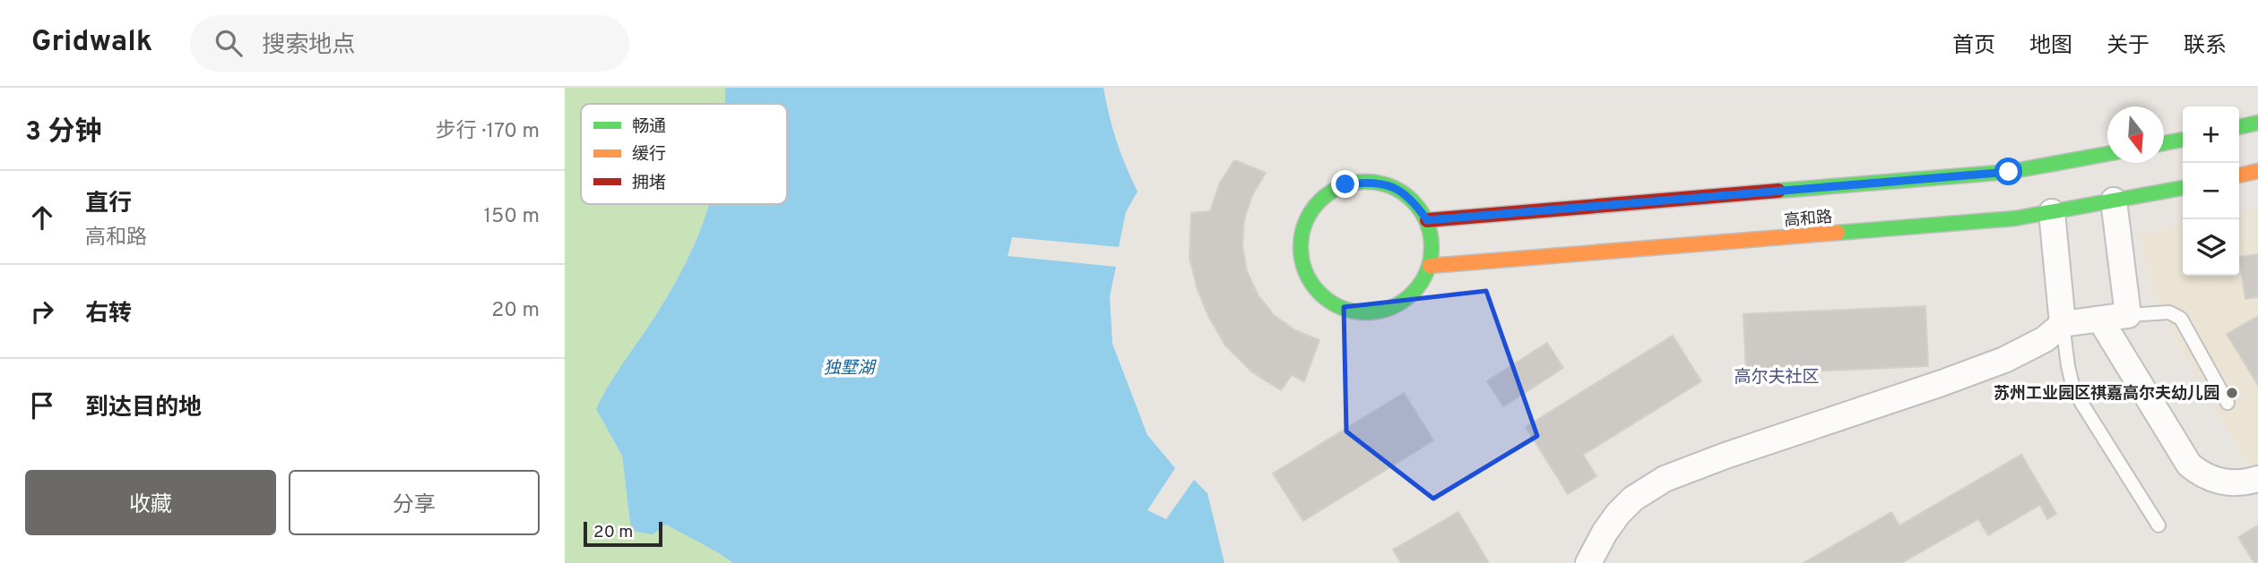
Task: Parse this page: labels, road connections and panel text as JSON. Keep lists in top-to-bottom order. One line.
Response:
{"streets":{"main road":["高和路"]},"districts":["高尔夫社区"],"water":["独墅湖"],"places":["苏州工业园区祺嘉高尔夫幼儿园"],"legend":["畅通","缓行","拥堵"],"scale_bar":"20 m","north":"bottom","page":{"header":"Gridwalk","search":"搜索地点","nav":["首页","地图","关于","联系"],"heading":["3 分钟","步行 · 170 m"],"map_buttons":["+","−"],"list":[["直行","高和路","150 m"],["右转","20 m"],"到达目的地"],"buttons":["收藏","分享"],"scale":"20 m"}}
